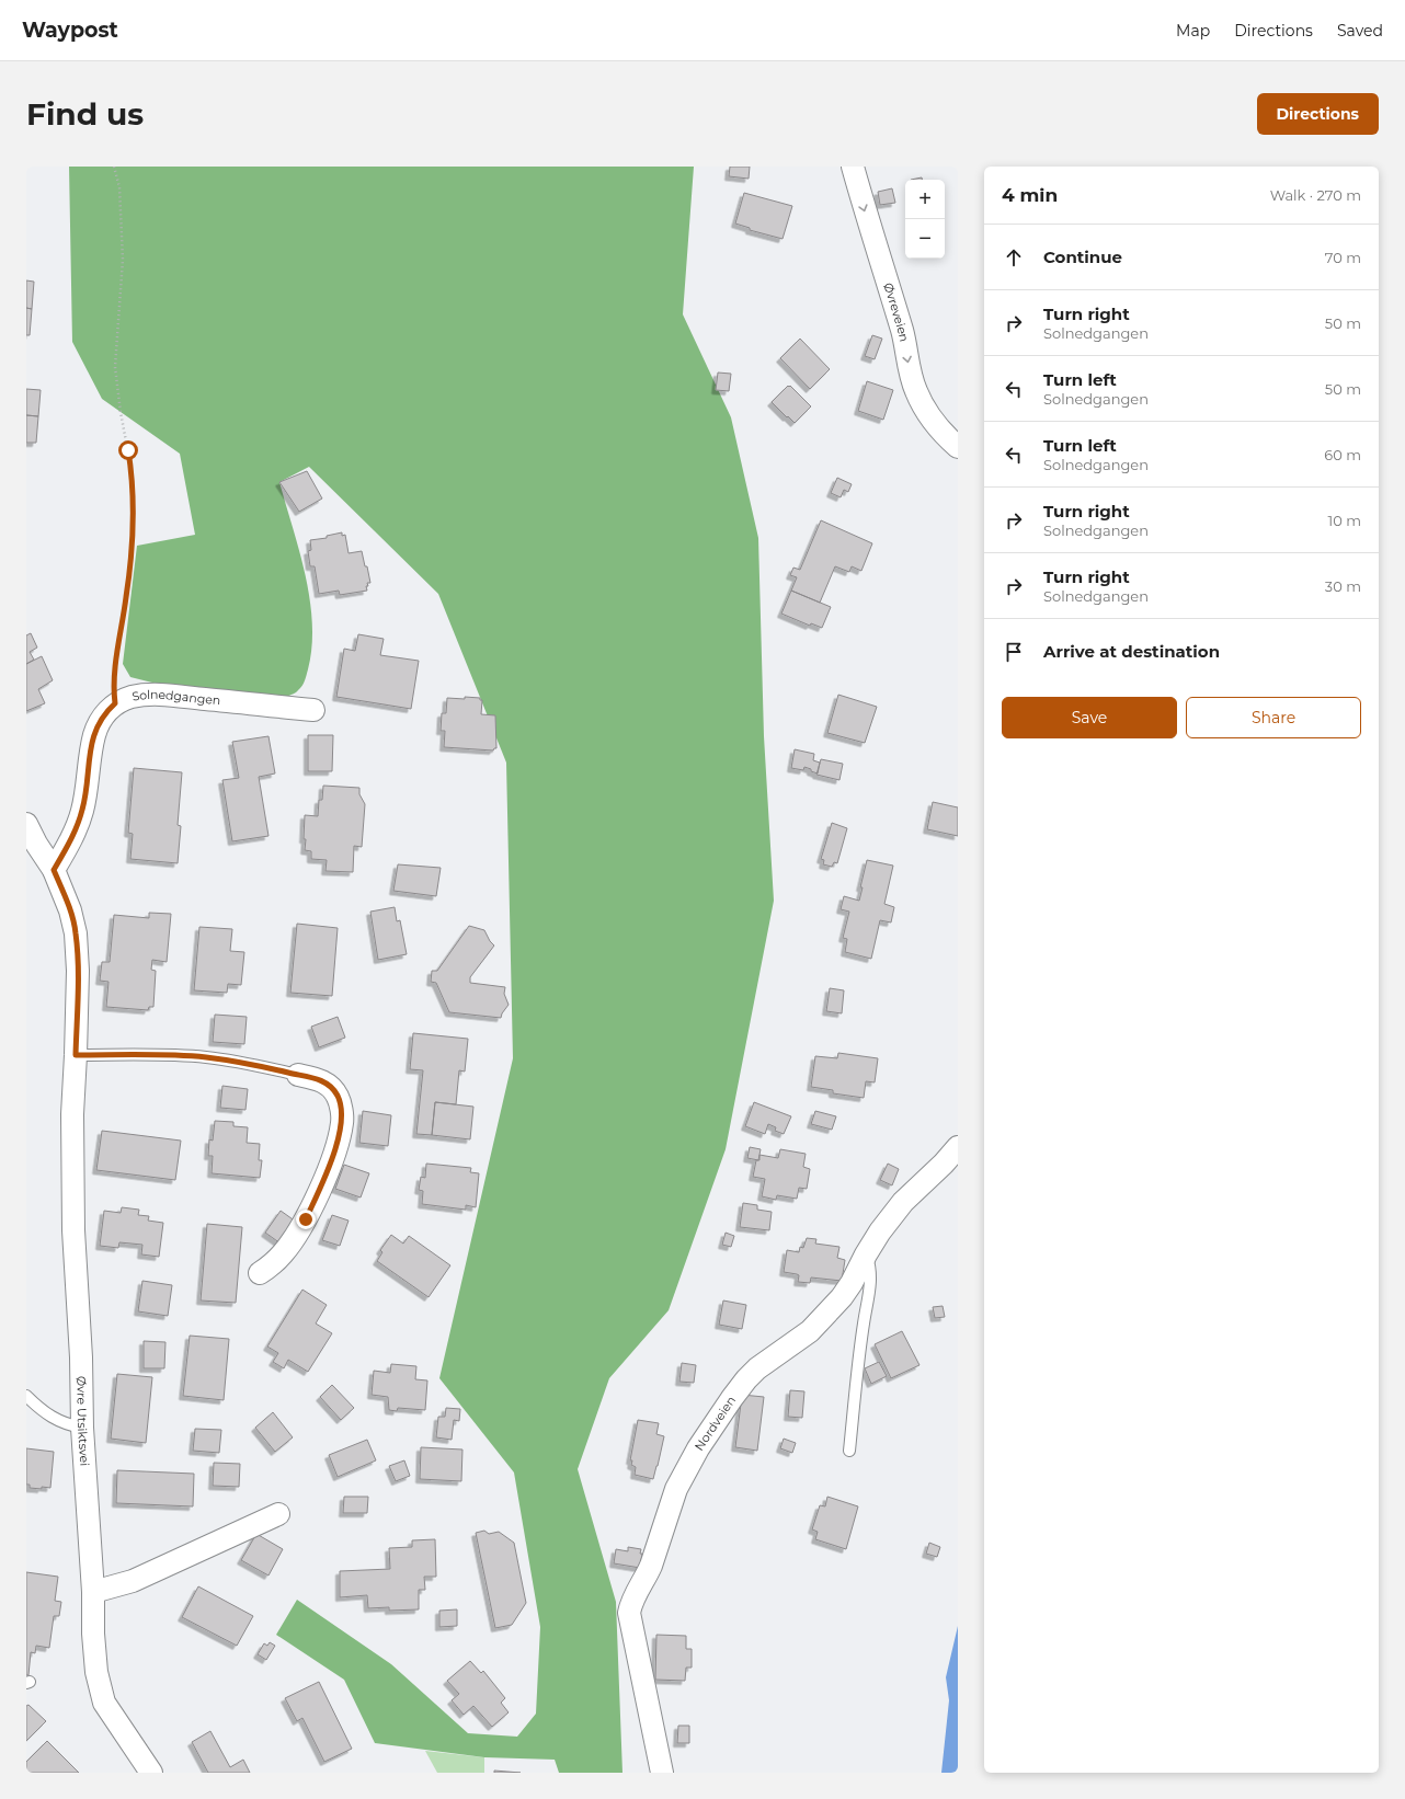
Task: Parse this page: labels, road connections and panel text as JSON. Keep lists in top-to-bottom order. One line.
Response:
{"streets":{"street":["Øvreveien","Solnedgangen","Øvre Utsiktsvei","Nordveien"]},"one_way":["Øvreveien"],"page":{"header":"Waypost","nav":["Map","Directions","Saved"],"buttons":["Directions",["Save","Share"]],"title":"Find us","heading":["4 min","Walk · 270 m"],"map_buttons":["+","−"],"list":[["Continue","70 m"],["Turn right","Solnedgangen","50 m"],["Turn left","Solnedgangen","50 m"],["Turn left","Solnedgangen","60 m"],["Turn right","Solnedgangen","10 m"],["Turn right","Solnedgangen","30 m"],"Arrive at destination"]}}
